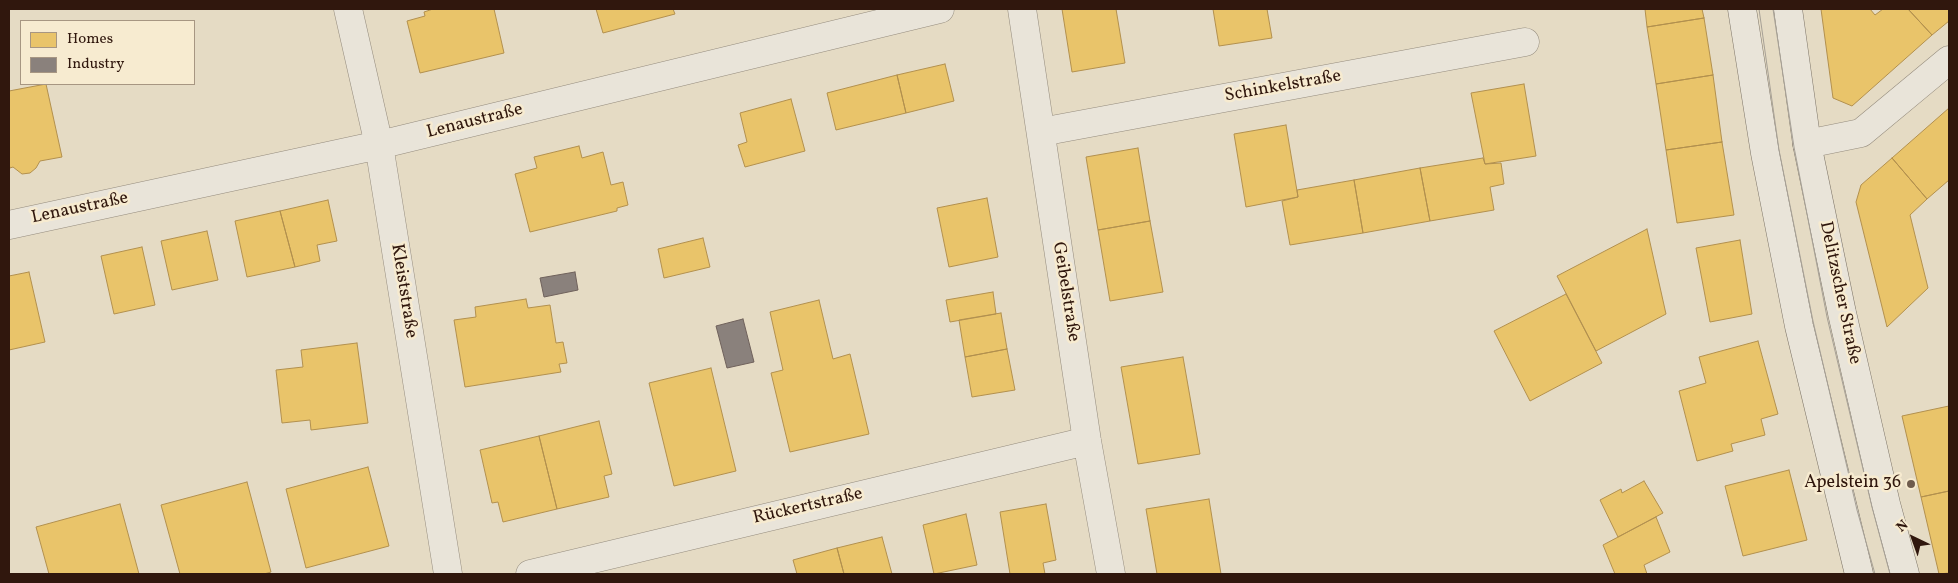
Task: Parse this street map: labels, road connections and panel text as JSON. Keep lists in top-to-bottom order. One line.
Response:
{"streets":{"street":["Schinkelstraße","Lenaustraße","Kleiststraße","Geibelstraße","Delitzscher Straße","Rückertstraße"]},"crossings":[["Schinkelstraße","Geibelstraße"],["Lenaustraße","Kleiststraße"],["Geibelstraße","Rückertstraße"]],"places":["Apelstein 36"],"legend":["Homes","Industry"],"north":"top left"}
